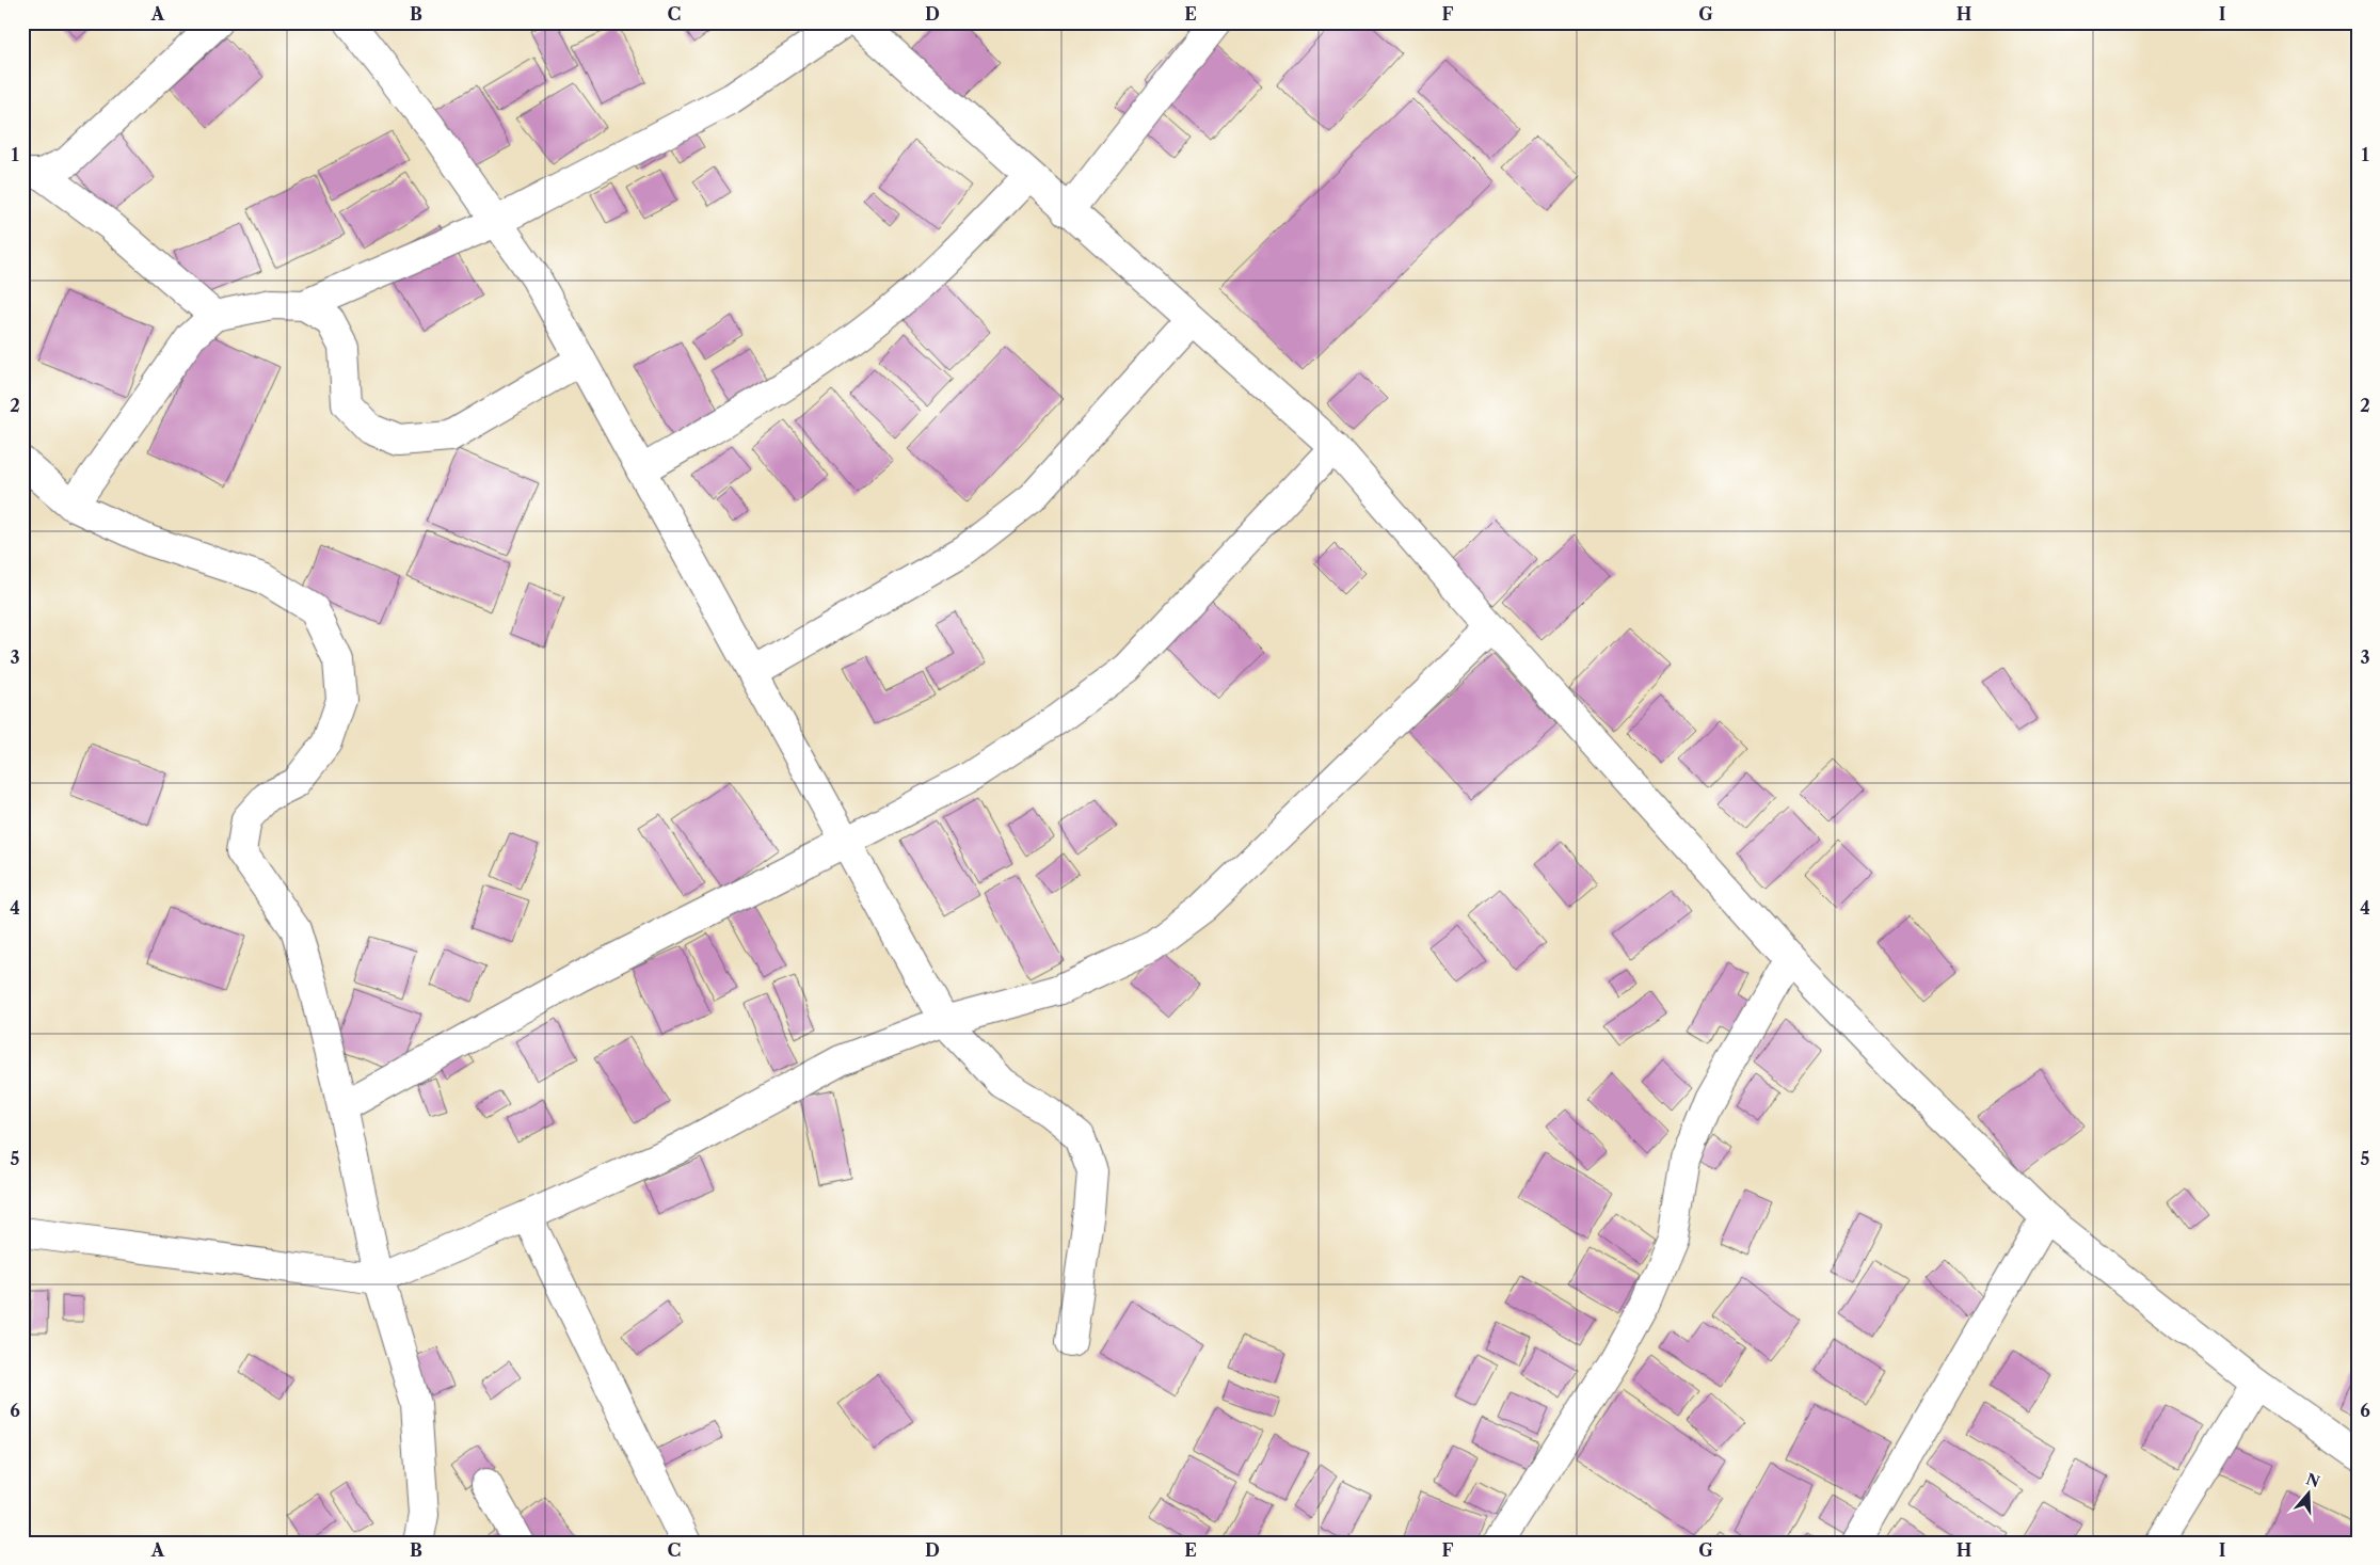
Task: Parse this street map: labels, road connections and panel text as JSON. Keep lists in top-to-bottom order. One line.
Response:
{"north":"top","grid":{"columns":["A","B","C","D","E","F","G","H","I"],"rows":["1","2","3","4","5","6"]}}
